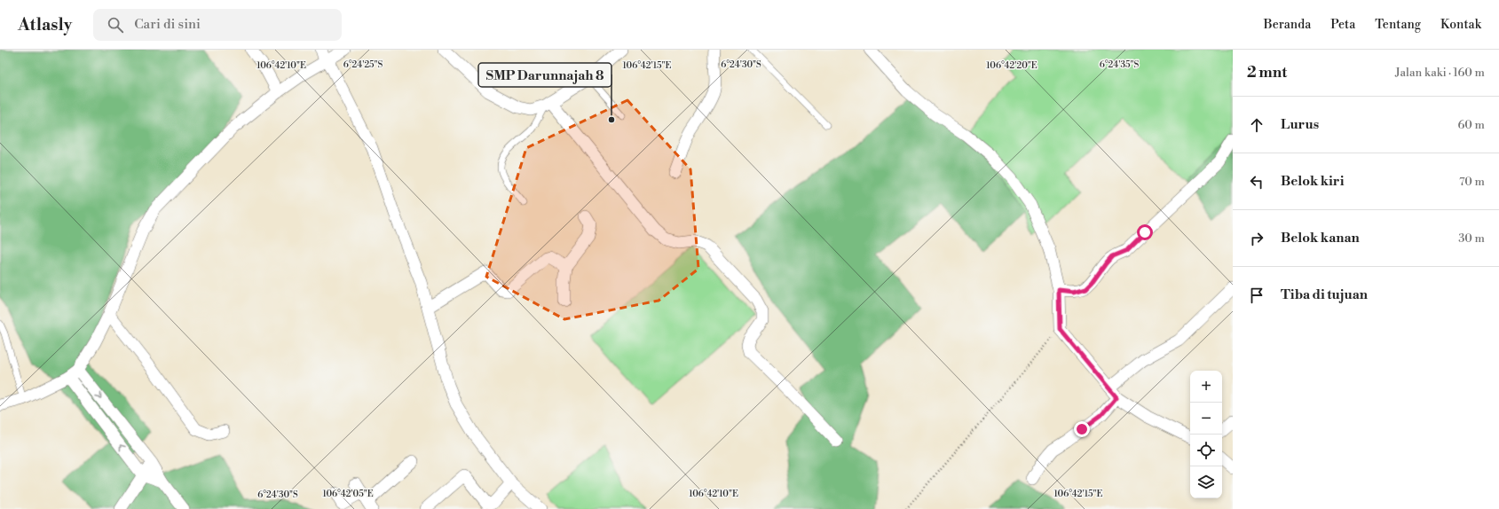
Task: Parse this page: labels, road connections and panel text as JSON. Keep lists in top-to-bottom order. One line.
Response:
{"places":["SMP Darunnajah 8"],"page":{"header":"Atlasly","search":"Cari di sini","nav":["Beranda","Peta","Tentang","Kontak"],"heading":["2 mnt","Jalan kaki · 160 m"],"list":[["Lurus","60 m"],["Belok kiri","70 m"],["Belok kanan","30 m"],"Tiba di tujuan"],"map_buttons":["+","−"]},"coordinates":["6°24'25\"S","6°24'30\"S","6°24'35\"S","106°42'20\"E","106°42'10\"E","106°42'15\"E","106°42'05\"E"]}
